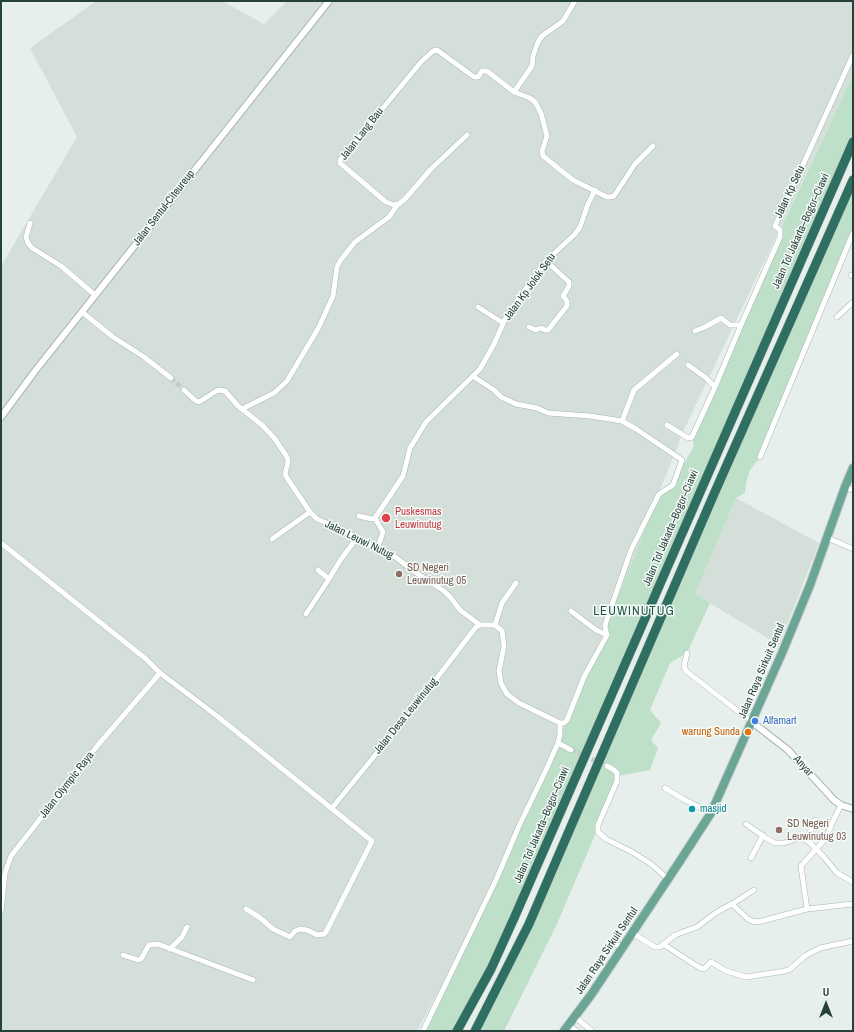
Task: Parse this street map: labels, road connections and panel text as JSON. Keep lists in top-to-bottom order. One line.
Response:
{"streets":{"highway":["Jalan Tol Jakarta–Bogor–Ciawi"],"main road":["Jalan Raya Sirkuit Sentul"],"street":["Jalan Lang Bau","Jalan Kp Setu","Jalan Sentul-Citeureup","Jalan Kp Jolok Setu","Jalan Leuwi Nutug","Jalan Desa Leuwinutug","Anyar","Jalan Olympic Raya"]},"crossings":[["Jalan Leuwi Nutug","Jalan Desa Leuwinutug"],["Jalan Raya Sirkuit Sentul","Anyar"]],"districts":["LEUWINUTUG"],"places":["Puskesmas Leuwinutug","SD Negeri Leuwinutug 05","Alfamart","warung Sunda","masjid","SD Negeri Leuwinutug 03"],"north":"top"}
